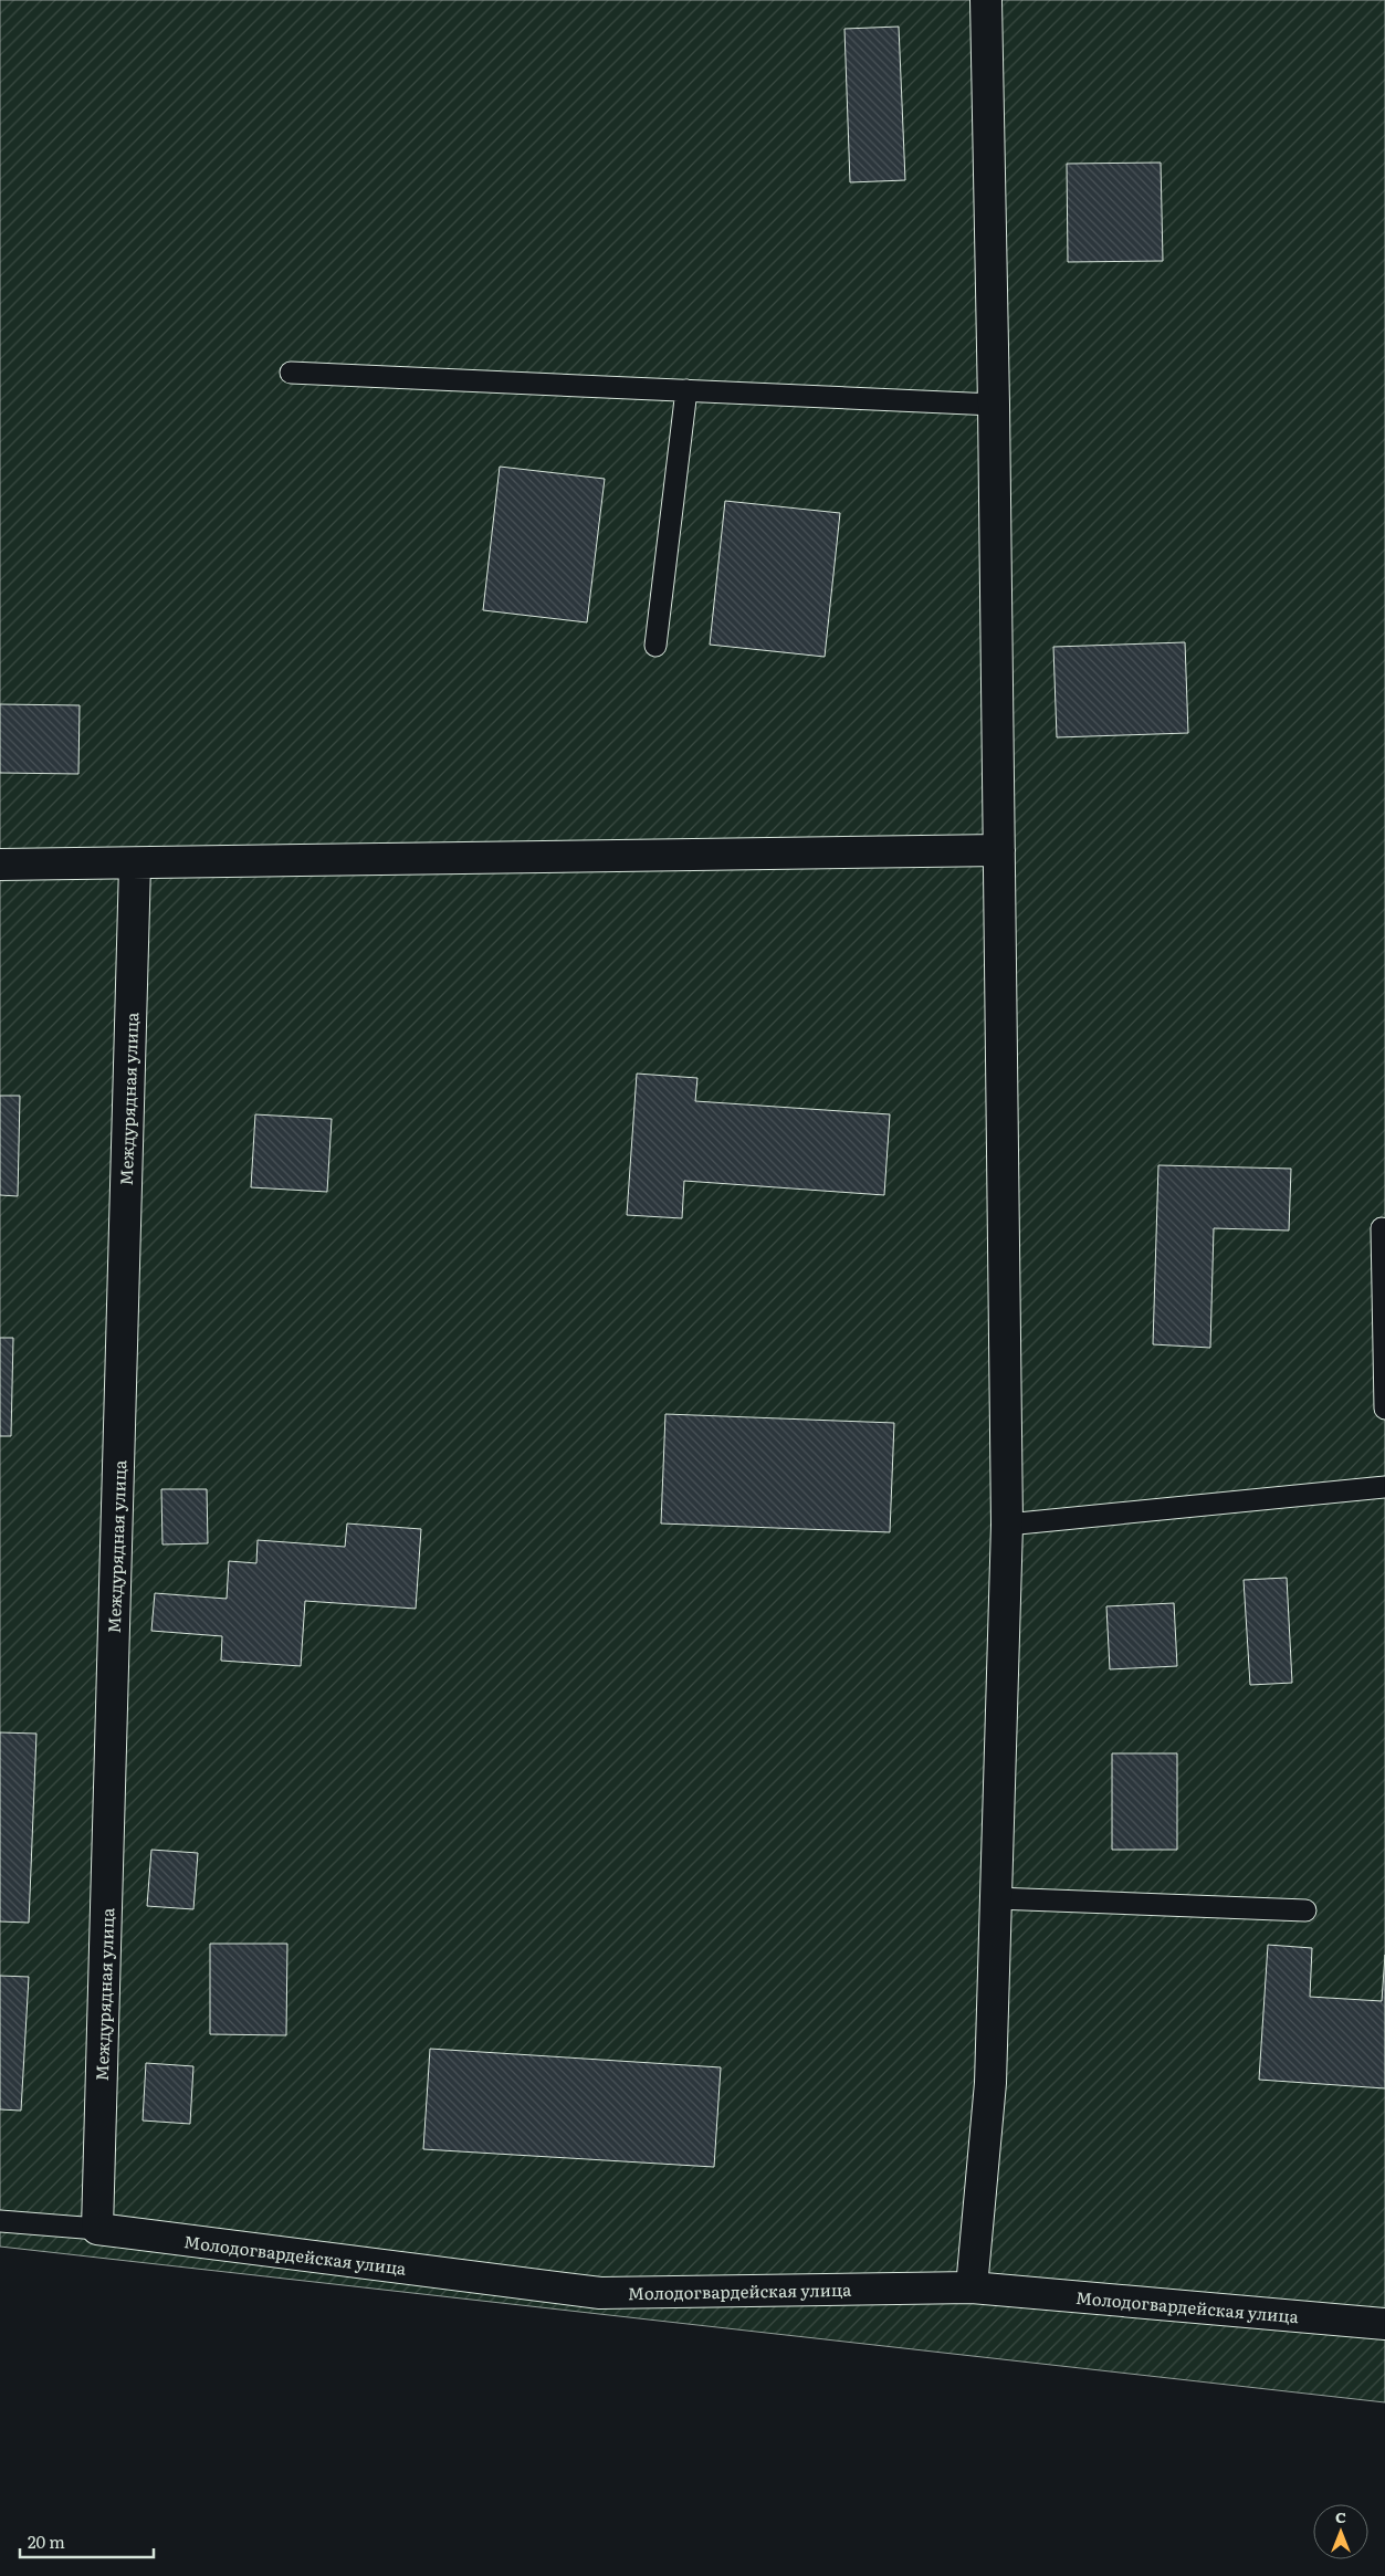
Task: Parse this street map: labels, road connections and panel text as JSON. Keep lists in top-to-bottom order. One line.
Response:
{"streets":{"street":["Междурядная улица","Молодогвардейская улица"]},"crossings":[["Междурядная улица","Молодогвардейская улица"]],"scale_bar":"20 m","north":"top"}
